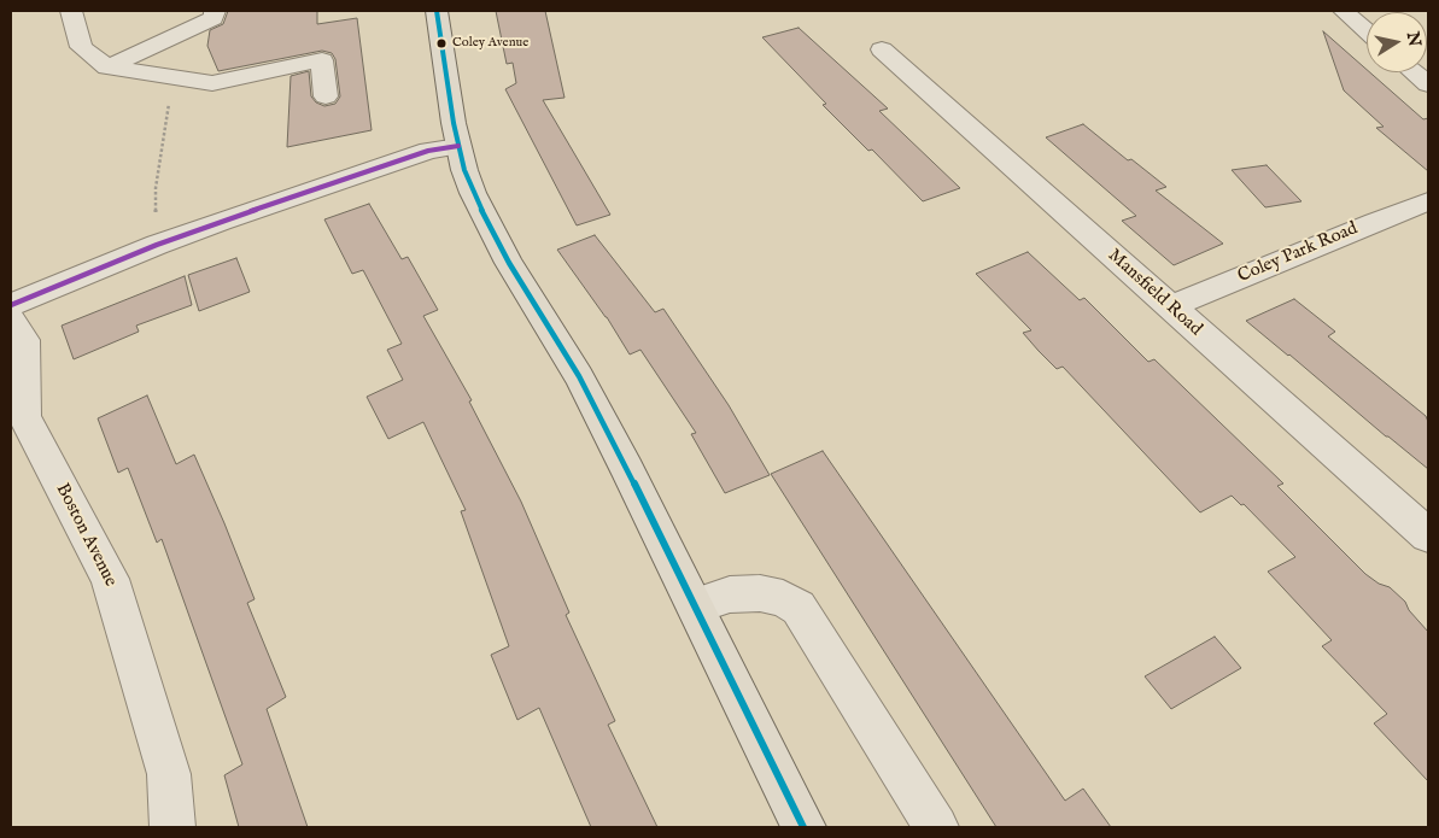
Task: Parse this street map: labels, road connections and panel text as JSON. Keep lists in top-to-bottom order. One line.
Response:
{"streets":{"street":["Coley Park Road","Mansfield Road","Boston Avenue"]},"crossings":[["Coley Park Road","Mansfield Road"]],"places":["Coley Avenue"],"north":"right"}
